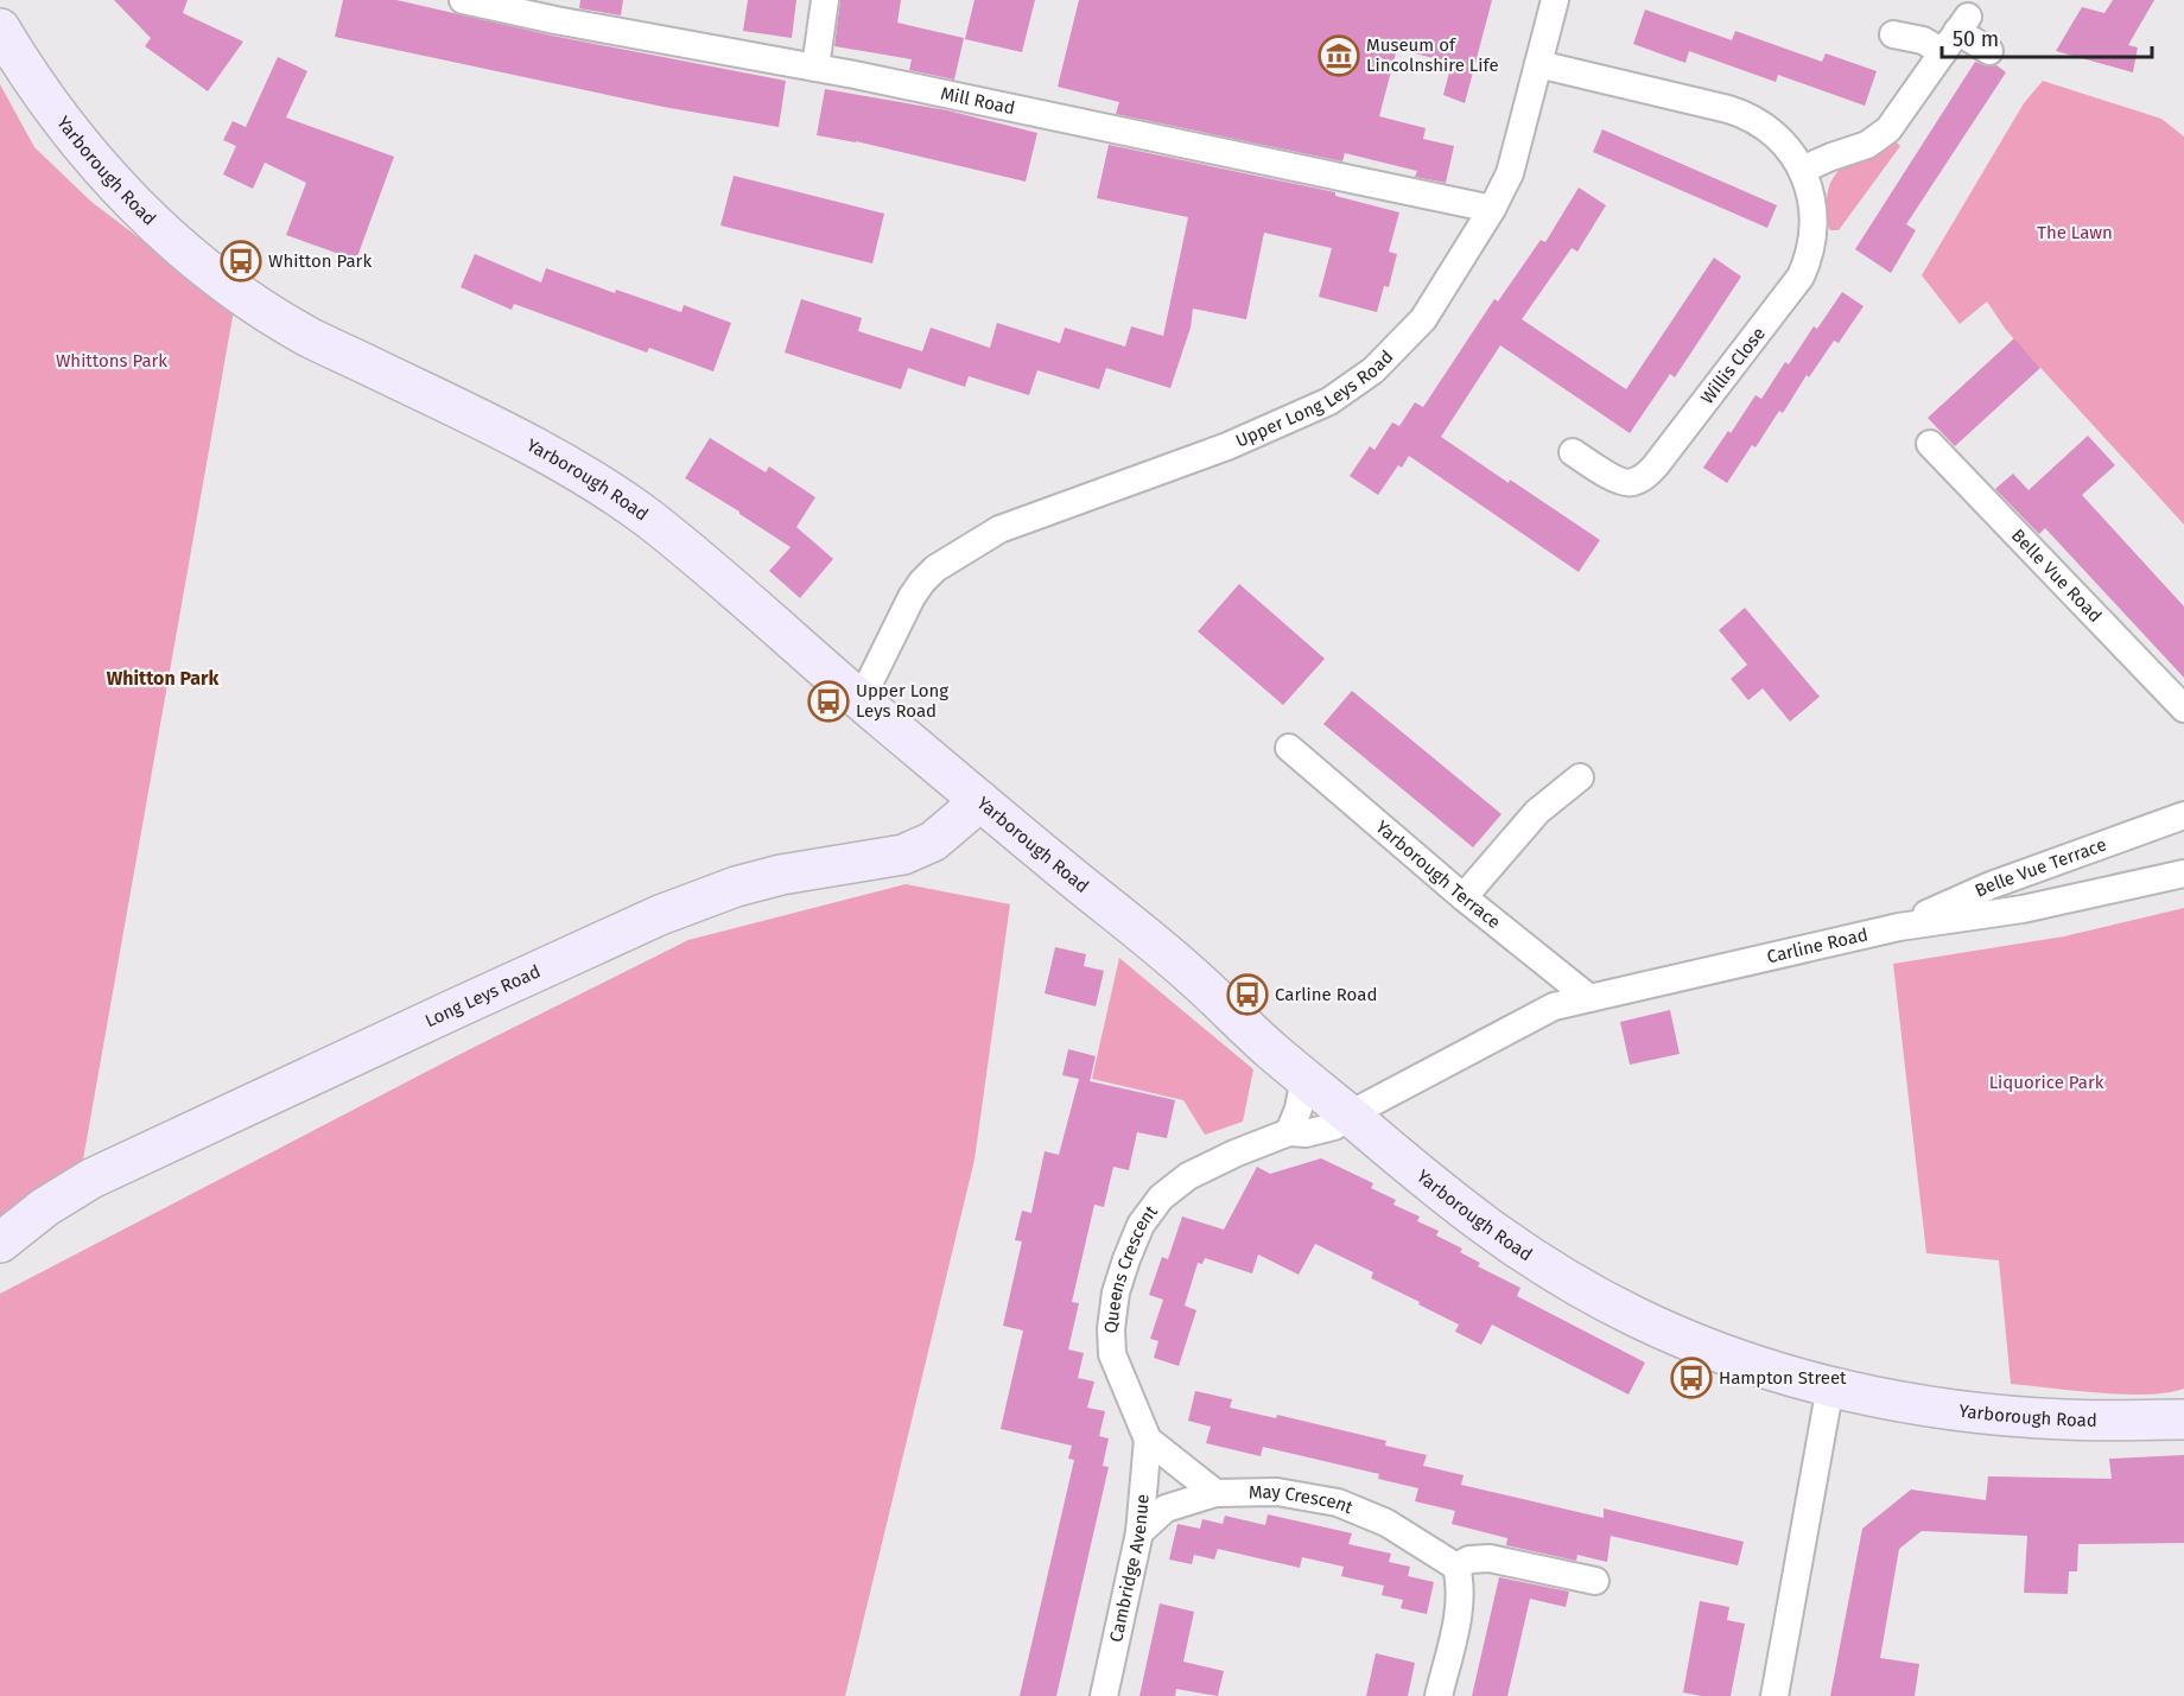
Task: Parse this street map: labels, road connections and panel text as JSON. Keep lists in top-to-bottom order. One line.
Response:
{"streets":{"main road":["Yarborough Road","Long Leys Road"],"street":["Mill Road","Willis Close","Upper Long Leys Road","Belle Vue Road","Belle Vue Terrace","Yarborough Terrace","Carline Road","Queens Crescent","May Crescent","Cambridge Avenue"]},"crossings":[["Mill Road","Upper Long Leys Road"],["Yarborough Road","Upper Long Leys Road"],["Yarborough Road","Carline Road"],["Yarborough Road","Long Leys Road"],["Yarborough Road","Queens Crescent"],["Willis Close","Upper Long Leys Road"],["Belle Vue Terrace","Carline Road"],["Yarborough Terrace","Carline Road"],["Carline Road","Queens Crescent"],["Queens Crescent","May Crescent"],["Queens Crescent","Cambridge Avenue"],["May Crescent","Cambridge Avenue"]],"districts":["Whitton Park"],"parks":["The Lawn","Whittons Park","Liquorice Park"],"places":{"museum":["Museum of Lincolnshire Life"],"bus stop":["Whitton Park","Upper Long Leys Road","Carline Road","Hampton Street"]},"scale_bar":"50 m"}
